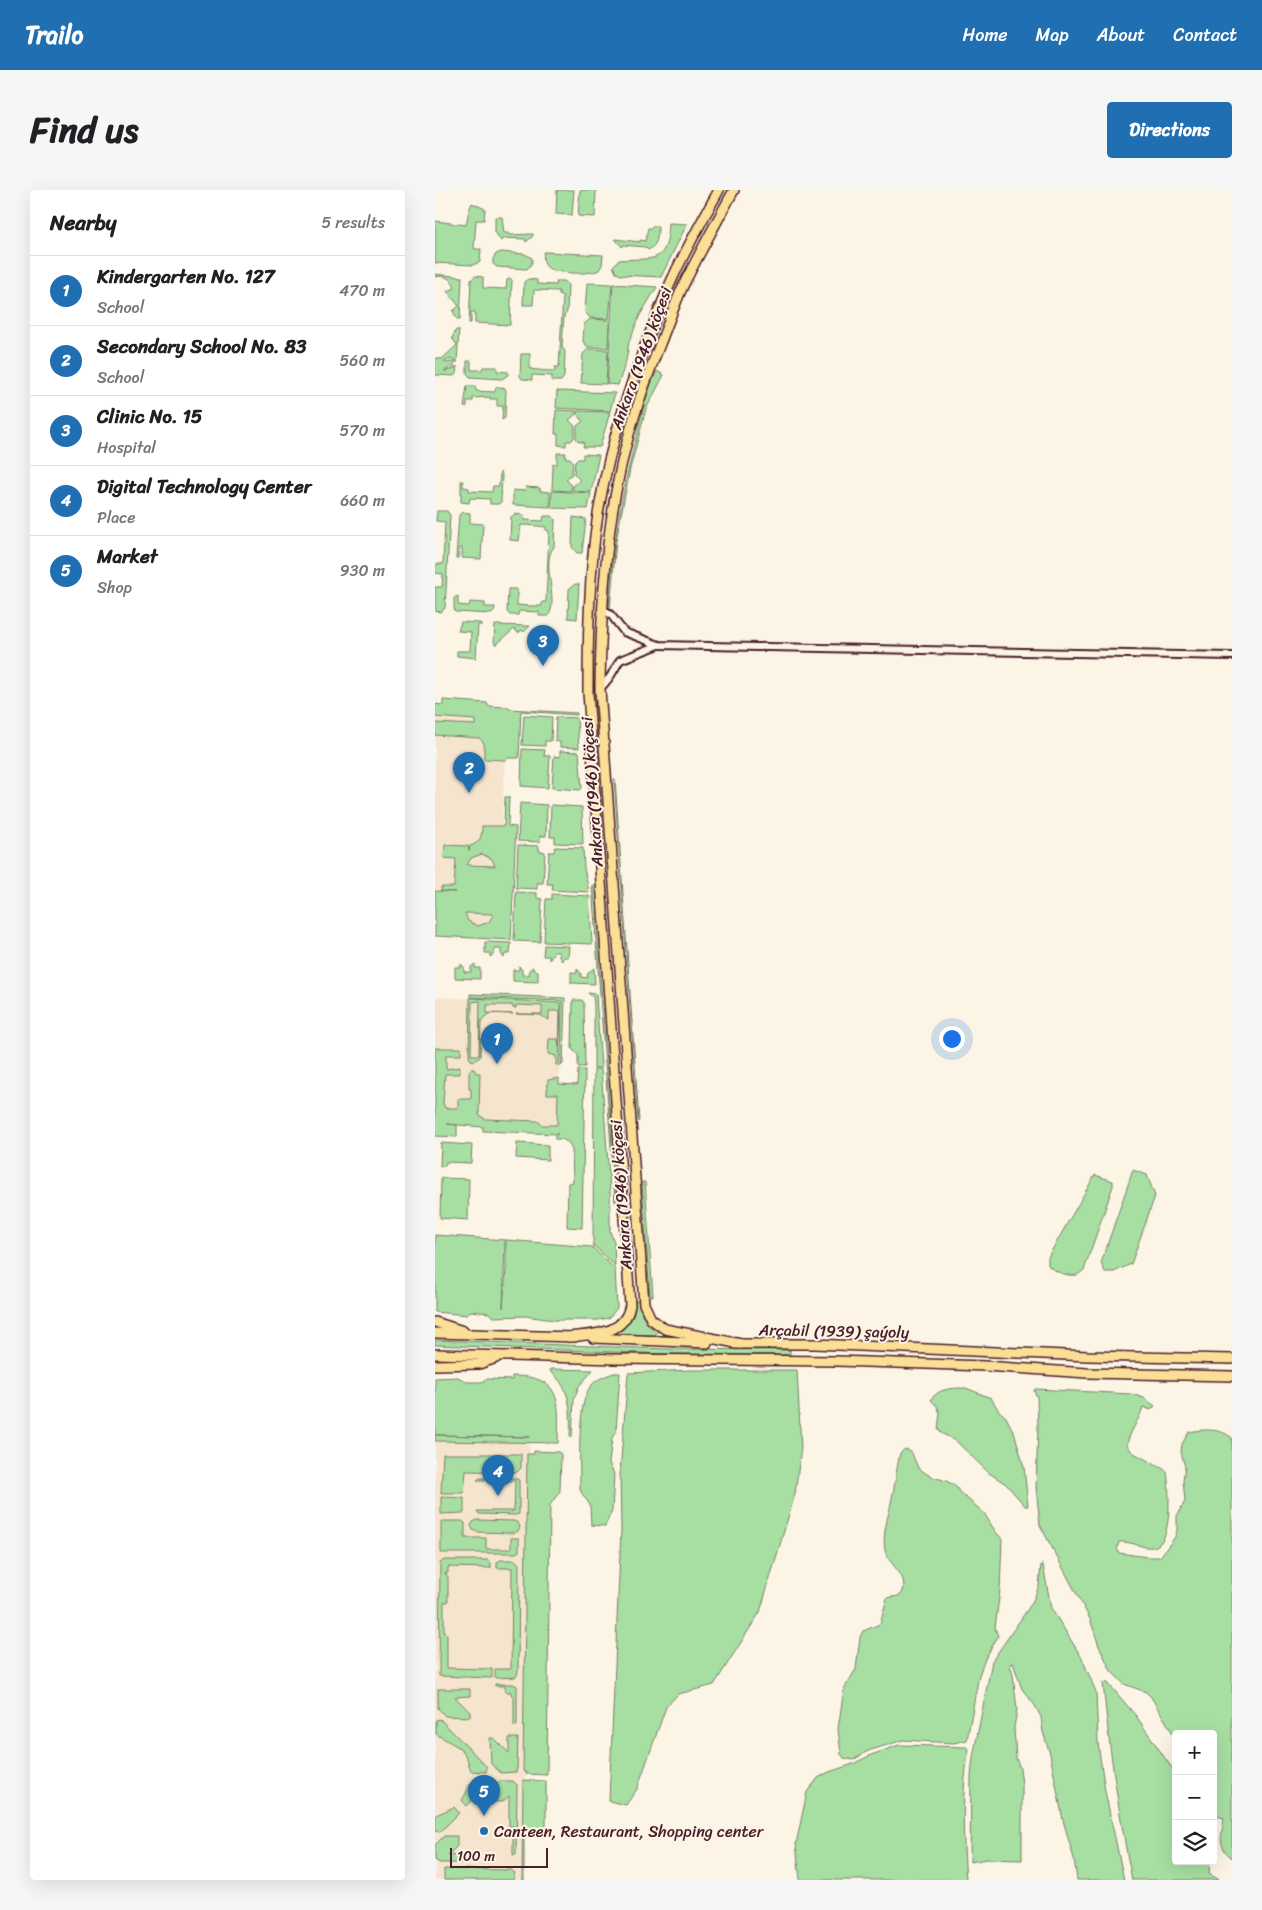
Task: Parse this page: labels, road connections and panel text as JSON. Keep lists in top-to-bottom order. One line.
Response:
{"streets":{"main road":["Ankara (1946) köçesi","Arçabil (1939) şaýoly"]},"crossings":[["Ankara (1946) köçesi","Arçabil (1939) şaýoly"]],"places":["Canteen, Restaurant, Shopping center"],"scale_bar":"100 m","page":{"header":"Trailo","nav":["Home","Map","About","Contact"],"title":"Find us","buttons":"Directions","heading":["Nearby","5 results"],"list":[{"mark":"1","name":"Kindergarten No. 127","note":"School","value":"470 m"},{"mark":"2","name":"Secondary School No. 83","note":"School","value":"560 m"},{"mark":"3","name":"Clinic No. 15","note":"Hospital","value":"570 m"},{"mark":"4","name":"Digital Technology Center","note":"Place","value":"660 m"},{"mark":"5","name":"Market","note":"Shop","value":"930 m"}],"pins":["3","2","1","4","5"],"map_buttons":["+","−"],"scale":"100 m"}}
